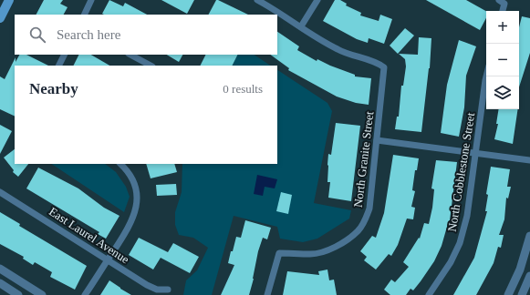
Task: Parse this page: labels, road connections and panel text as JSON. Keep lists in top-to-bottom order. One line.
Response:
{"streets":{"street":["North Granite Street","North Cobblestone Street","East Laurel Avenue"]},"page":{"map_buttons":["+","−"],"search":"Search here","heading":["Nearby","0 results"]}}
